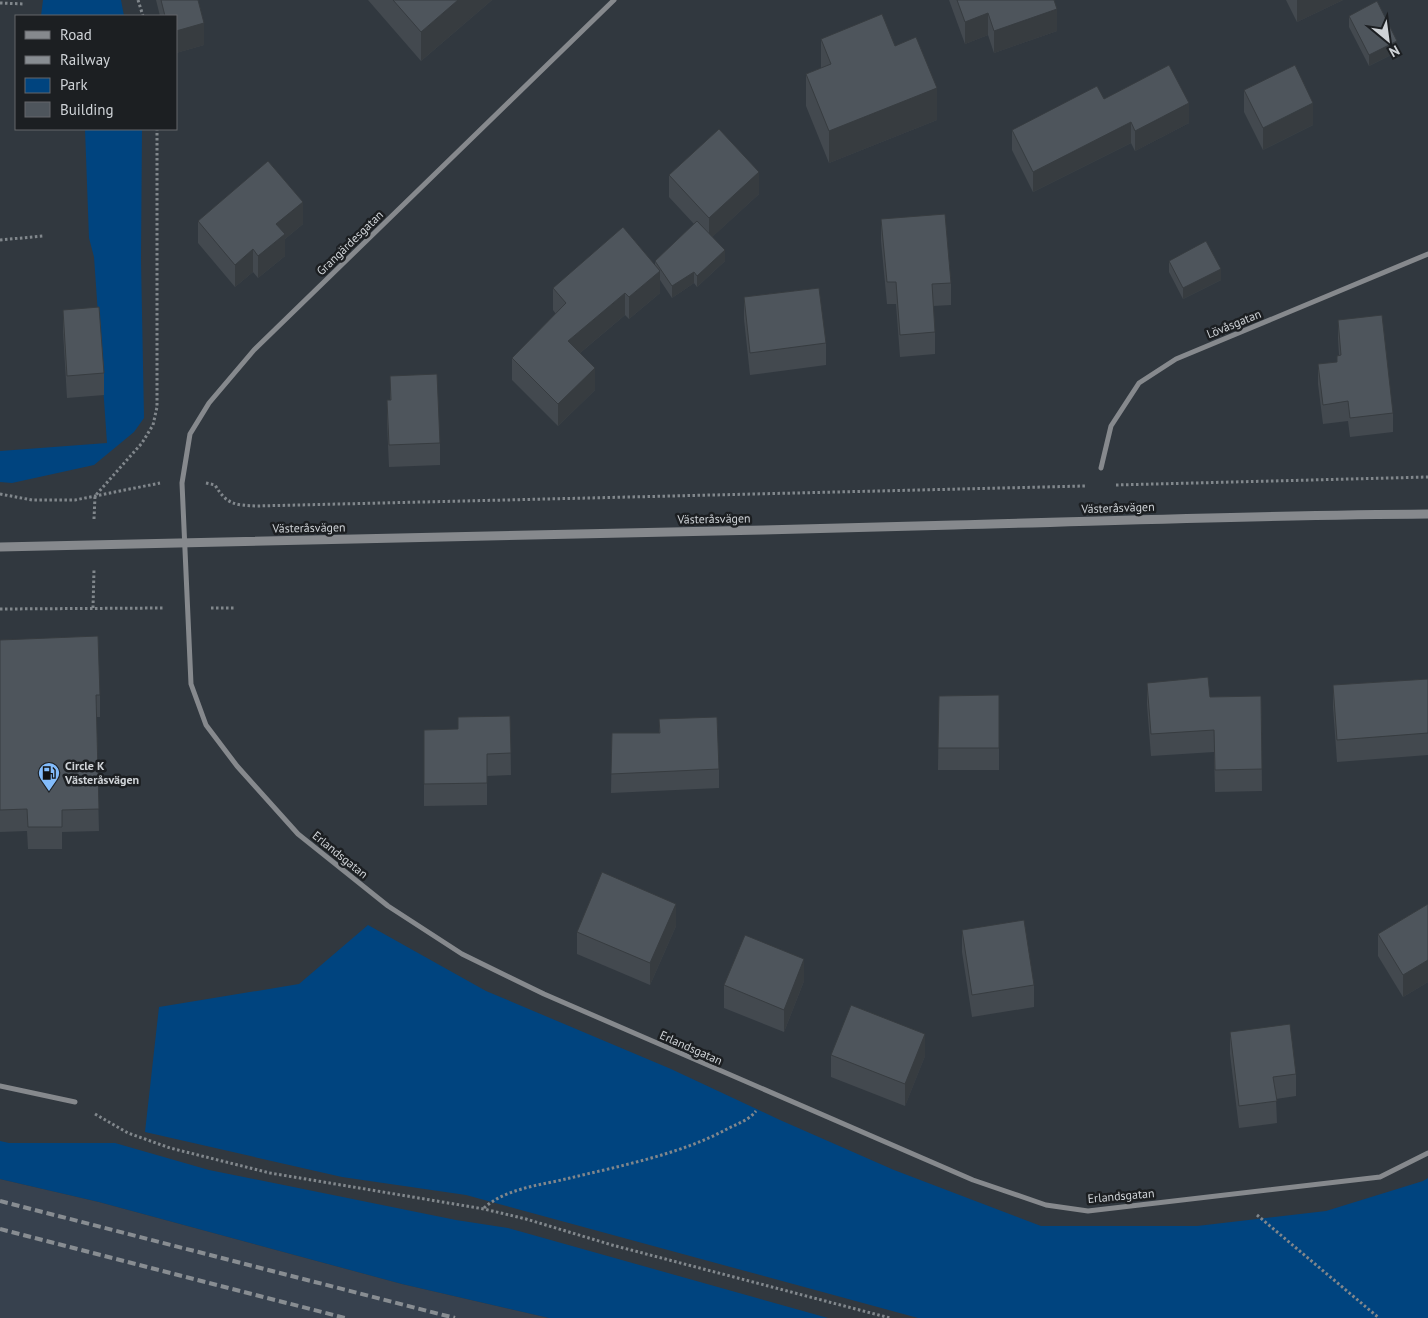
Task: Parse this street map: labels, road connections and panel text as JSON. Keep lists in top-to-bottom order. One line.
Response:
{"streets":{"street":["Grangärdesgatan","Lövåsgatan","Västeråsvägen","Erlandsgatan"]},"crossings":[["Grangärdesgatan","Västeråsvägen"],["Grangärdesgatan","Erlandsgatan"],["Västeråsvägen","Erlandsgatan"]],"places":{"fuel station":["Circle K Västeråsvägen"]},"legend":["Road","Railway","Park","Building"],"north":"bottom right"}
